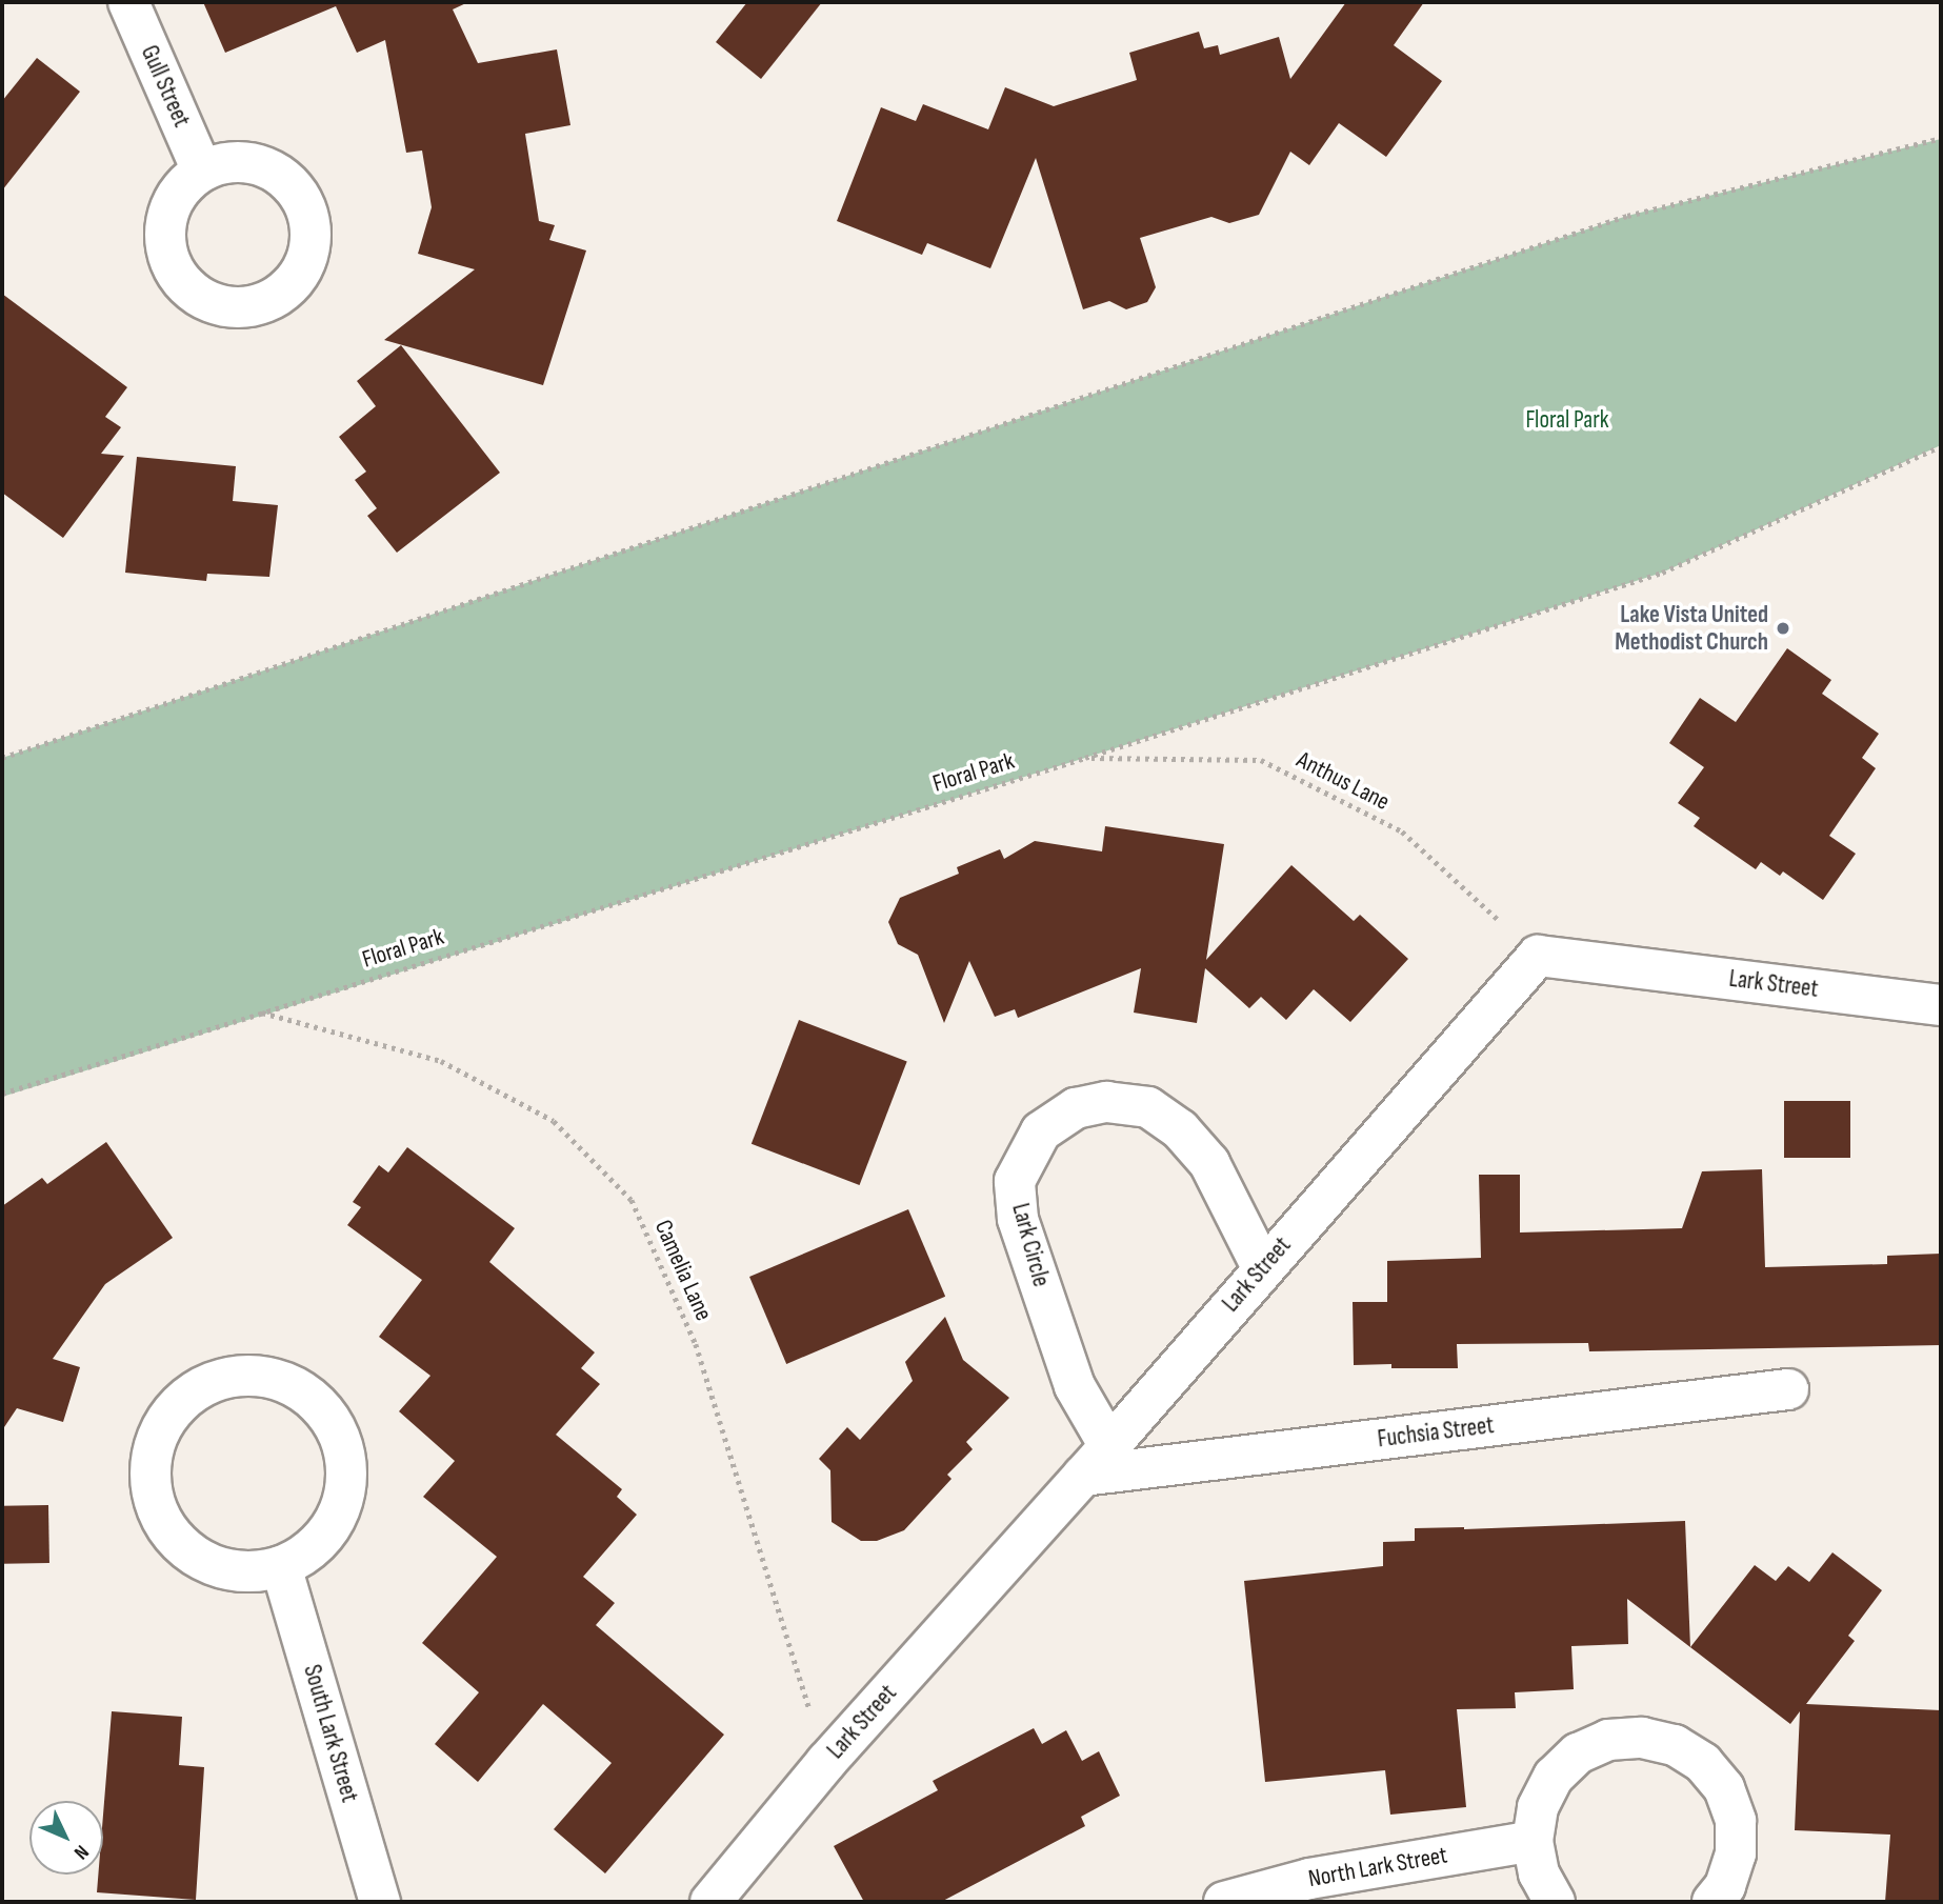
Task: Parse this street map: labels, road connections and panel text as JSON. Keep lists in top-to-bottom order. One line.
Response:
{"streets":{"street":["Gull Street","Lark Street","Lark Circle","Fuchsia Street","South Lark Street","North Lark Street"],"path":["Floral Park","Anthus Lane","Camelia Lane"]},"crossings":[["Floral Park","Anthus Lane"],["Floral Park","Camelia Lane"],["Anthus Lane","Lark Street"],["Lark Street","Lark Circle"],["Lark Street","Camelia Lane"],["Lark Street","Fuchsia Street"]],"parks":["Floral Park"],"places":["Lake Vista United Methodist Church"],"north":"bottom right"}
